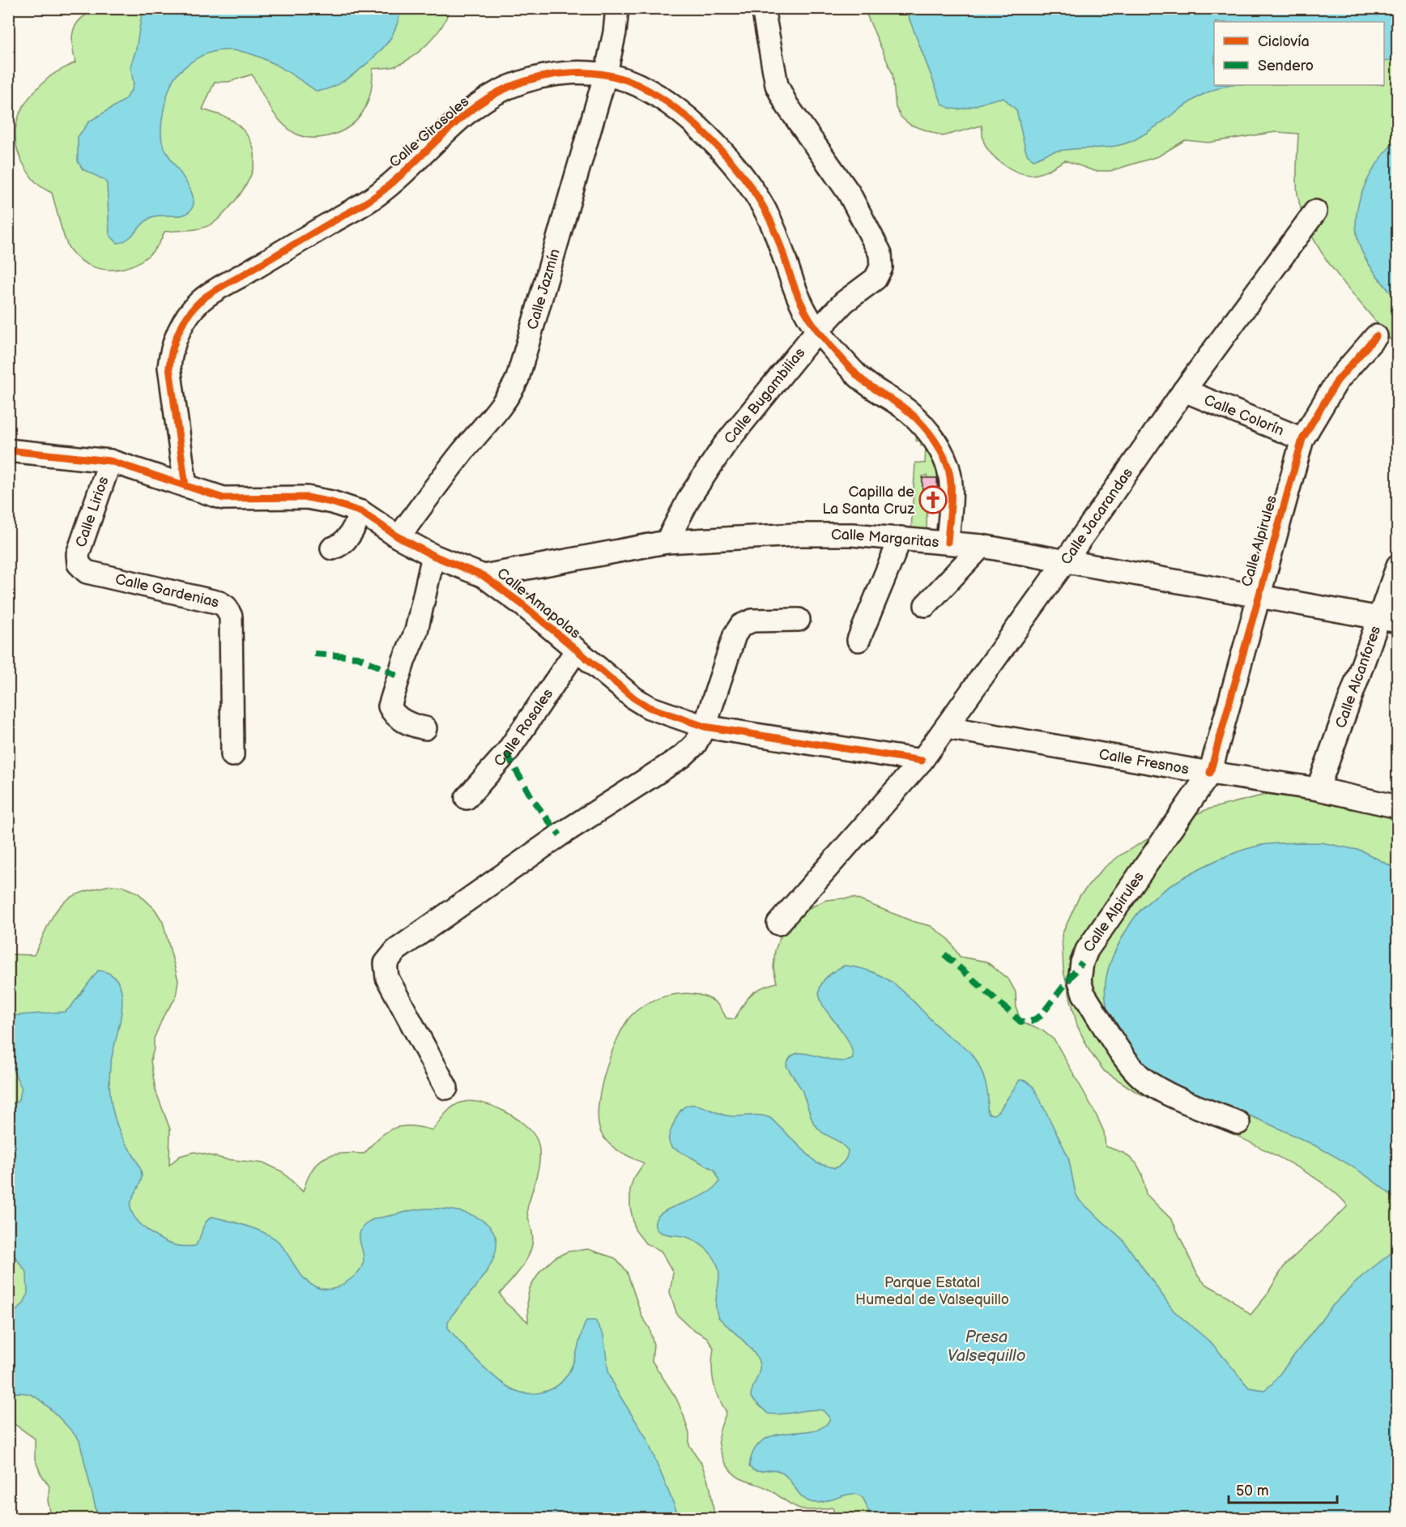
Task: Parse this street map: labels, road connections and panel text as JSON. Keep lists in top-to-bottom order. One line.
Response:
{"streets":{"street":["Calle Girasoles","Calle Jazmín","Calle Bugambilias","Calle Colorín","Calle Lirios","Calle Jacarandas","Calle Margaritas","Calle Alpirules","Calle Gardenias","Calle Amapolas","Calle Alcanfores","Calle Rosales","Calle Fresnos"]},"crossings":[["Calle Girasoles","Calle Jazmín"],["Calle Girasoles","Calle Bugambilias"],["Calle Girasoles","Calle Margaritas"],["Calle Girasoles","Calle Amapolas"],["Calle Jazmín","Calle Amapolas"],["Calle Bugambilias","Calle Margaritas"],["Calle Colorín","Calle Jacarandas"],["Calle Colorín","Calle Alpirules"],["Calle Lirios","Calle Gardenias"],["Calle Lirios","Calle Amapolas"],["Calle Jacarandas","Calle Margaritas"],["Calle Jacarandas","Calle Amapolas"],["Calle Jacarandas","Calle Fresnos"],["Calle Margaritas","Calle Alpirules"],["Calle Margaritas","Calle Amapolas"],["Calle Margaritas","Calle Alcanfores"],["Calle Alpirules","Calle Fresnos"],["Calle Amapolas","Calle Rosales"],["Calle Alcanfores","Calle Fresnos"]],"water":["Presa Valsequillo"],"parks":["Parque Estatal Humedal de Valsequillo"],"places":{"church":["Capilla de La Santa Cruz"]},"legend":["Ciclovía","Sendero"],"scale_bar":"50 m"}
